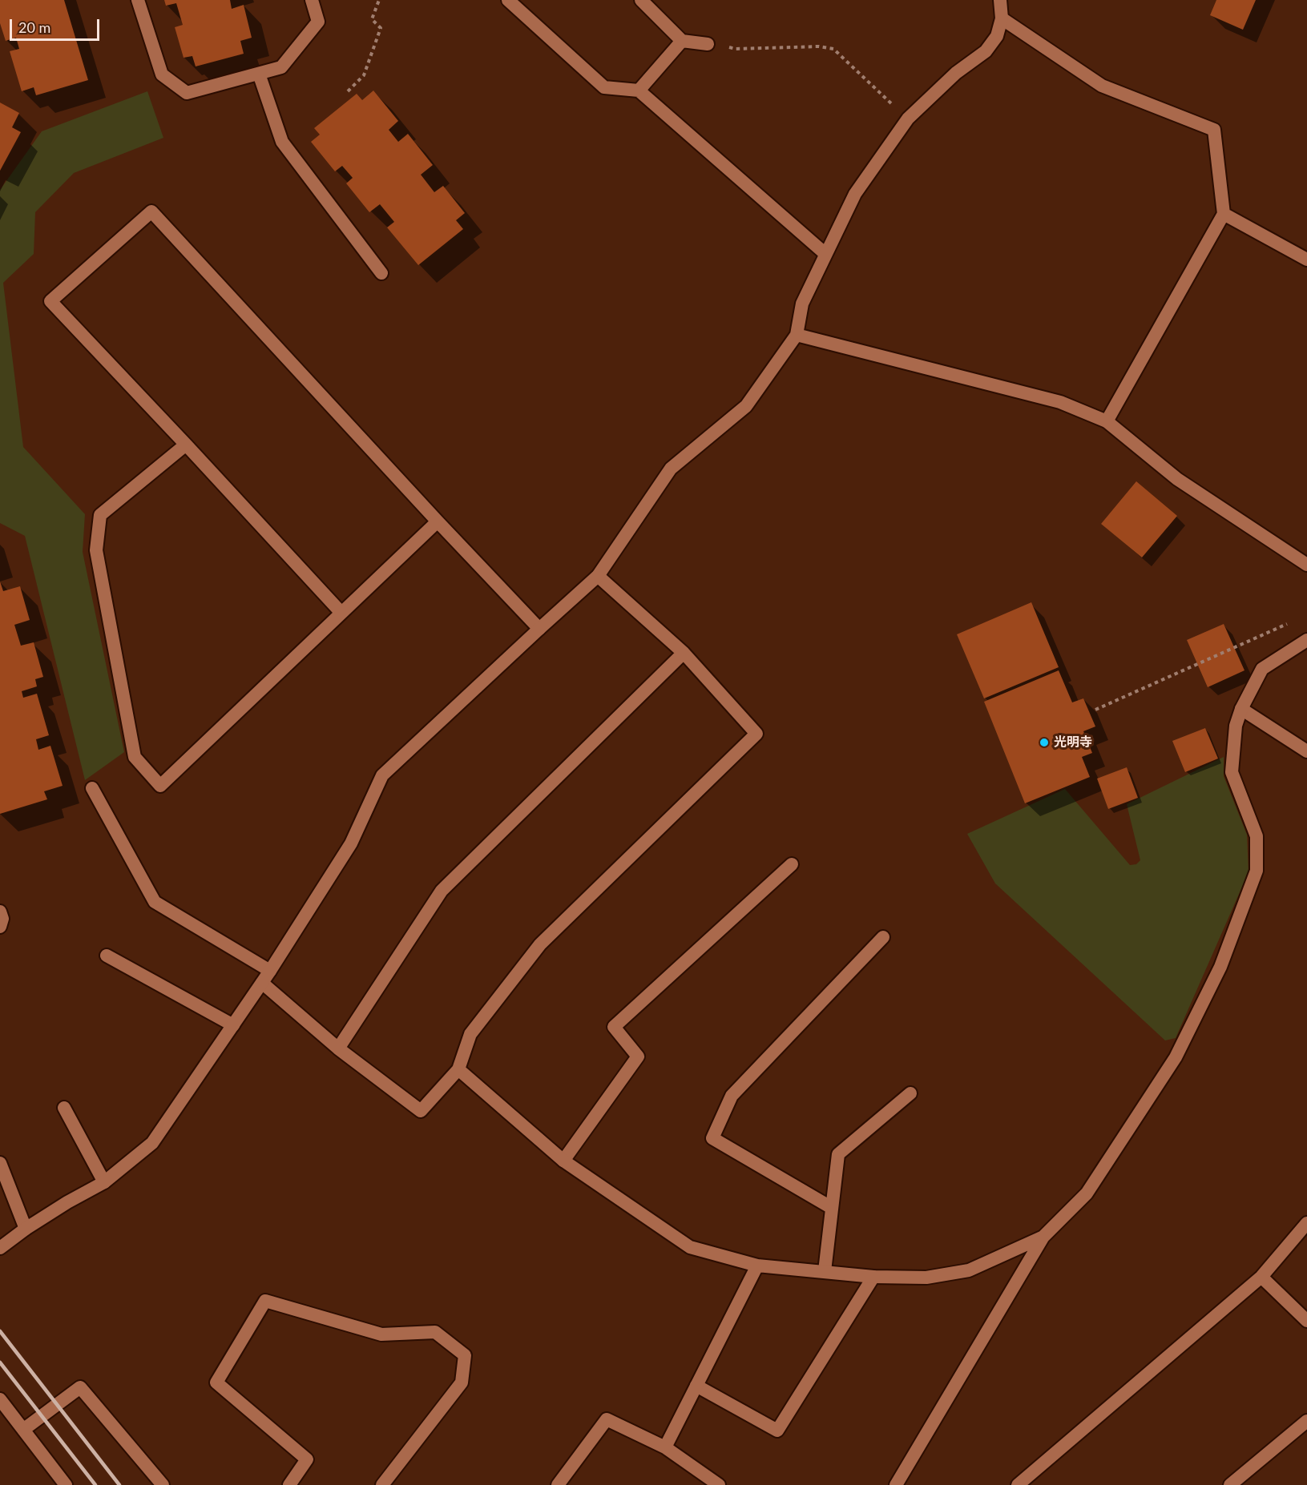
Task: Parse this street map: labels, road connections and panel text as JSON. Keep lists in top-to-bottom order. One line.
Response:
{"places":["光明寺"],"scale_bar":"20 m"}
